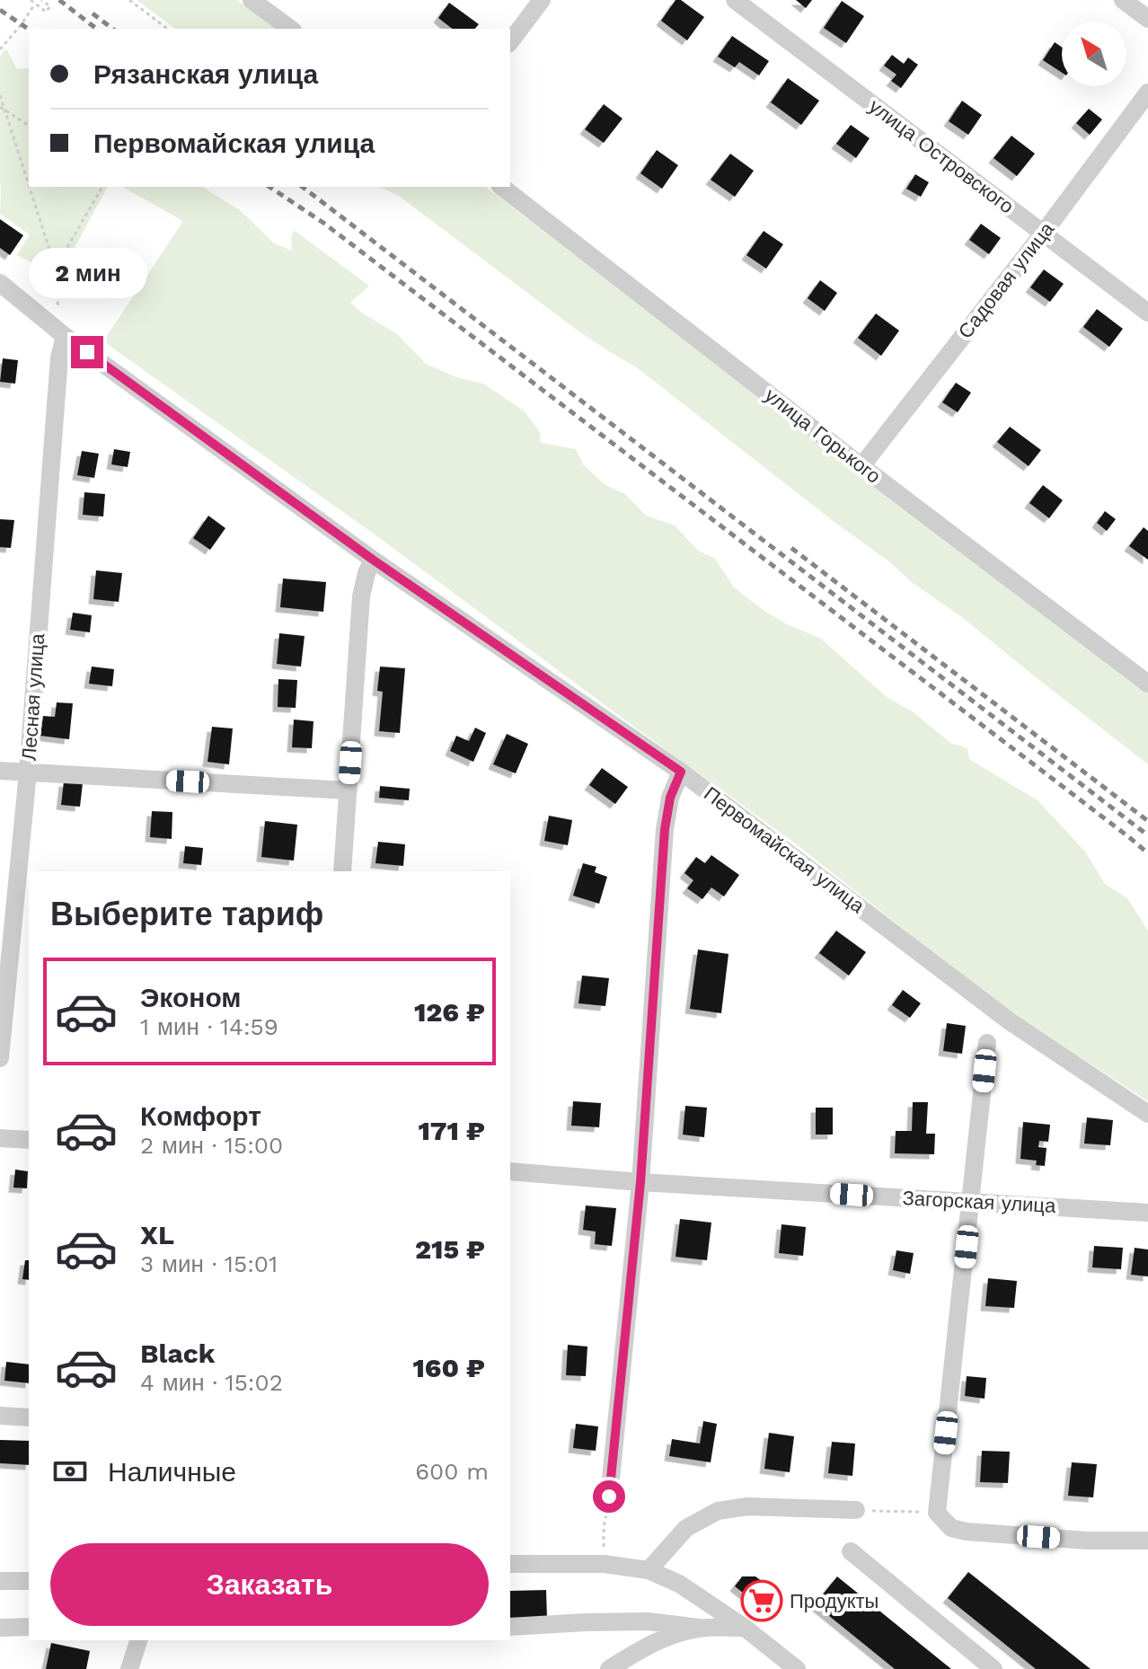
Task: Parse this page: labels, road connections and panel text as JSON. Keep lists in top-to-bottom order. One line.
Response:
{"streets":{"street":["улица Островского","Садовая улица","улица Горького","Лесная улица","Первомайская улица","Загорская улица"]},"crossings":[["улица Островского","Садовая улица"],["Садовая улица","улица Горького"],["Лесная улица","Первомайская улица"]],"places":{"supermarket":["Продукты"]},"north":"top left","page":{"banner":["Рязанская улица","Первомайская улица"],"bubble":"2 мин","heading":"Выберите тариф","list":[{"name":"Эконом","note":"1 мин · 14:59","value":"126 ₽"},{"name":"Комфорт","note":"2 мин · 15:00","value":"171 ₽"},{"name":"XL","note":"3 мин · 15:01","value":"215 ₽"},{"name":"Black","note":"4 мин · 15:02","value":"160 ₽"}],"pay":["Наличные","600 m"],"buttons":"Заказать"}}
